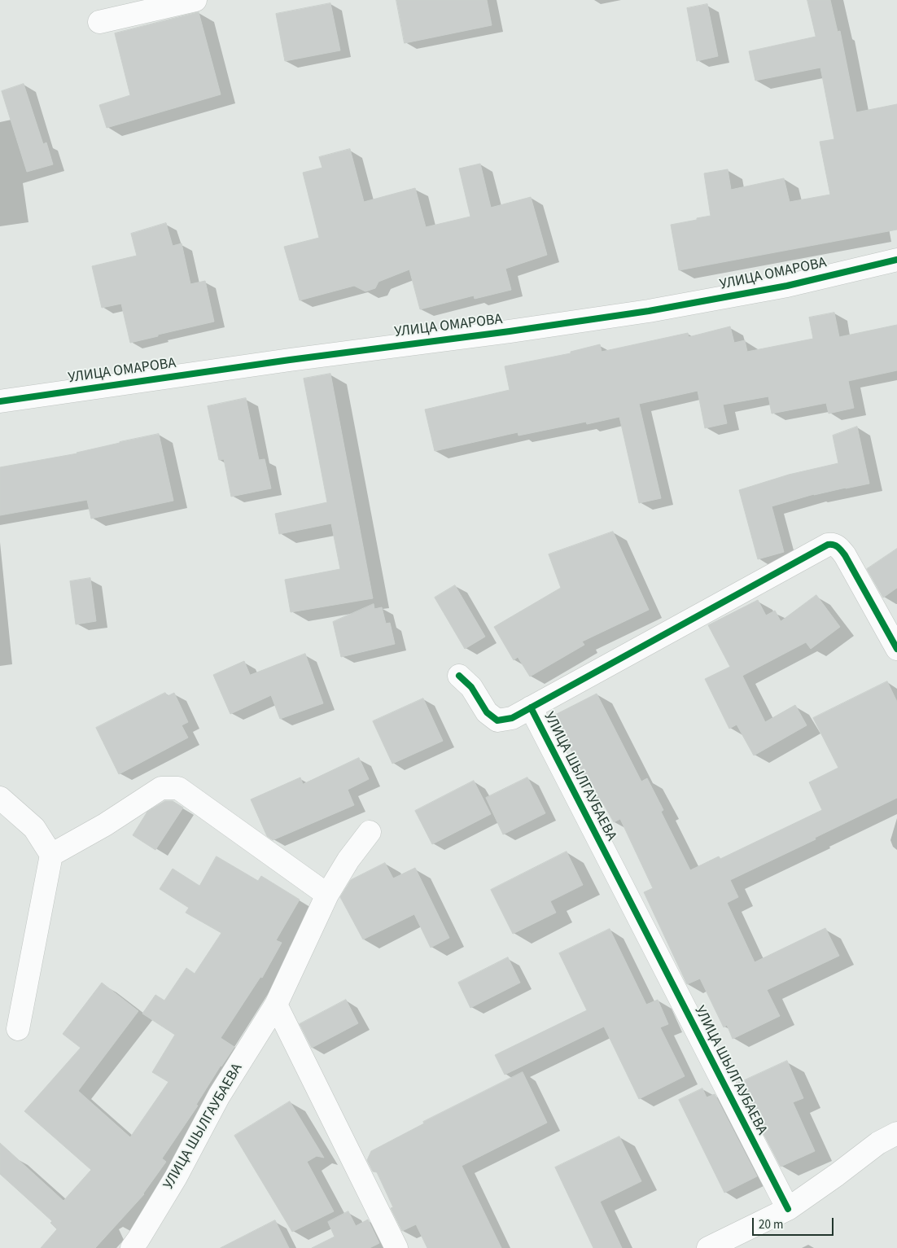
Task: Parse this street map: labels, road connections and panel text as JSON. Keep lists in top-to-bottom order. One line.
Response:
{"streets":{"street":["УЛИЦА ОМАРОВА","УЛИЦА ШЫЛГАУБАЕВА"]},"scale_bar":"20 m"}
